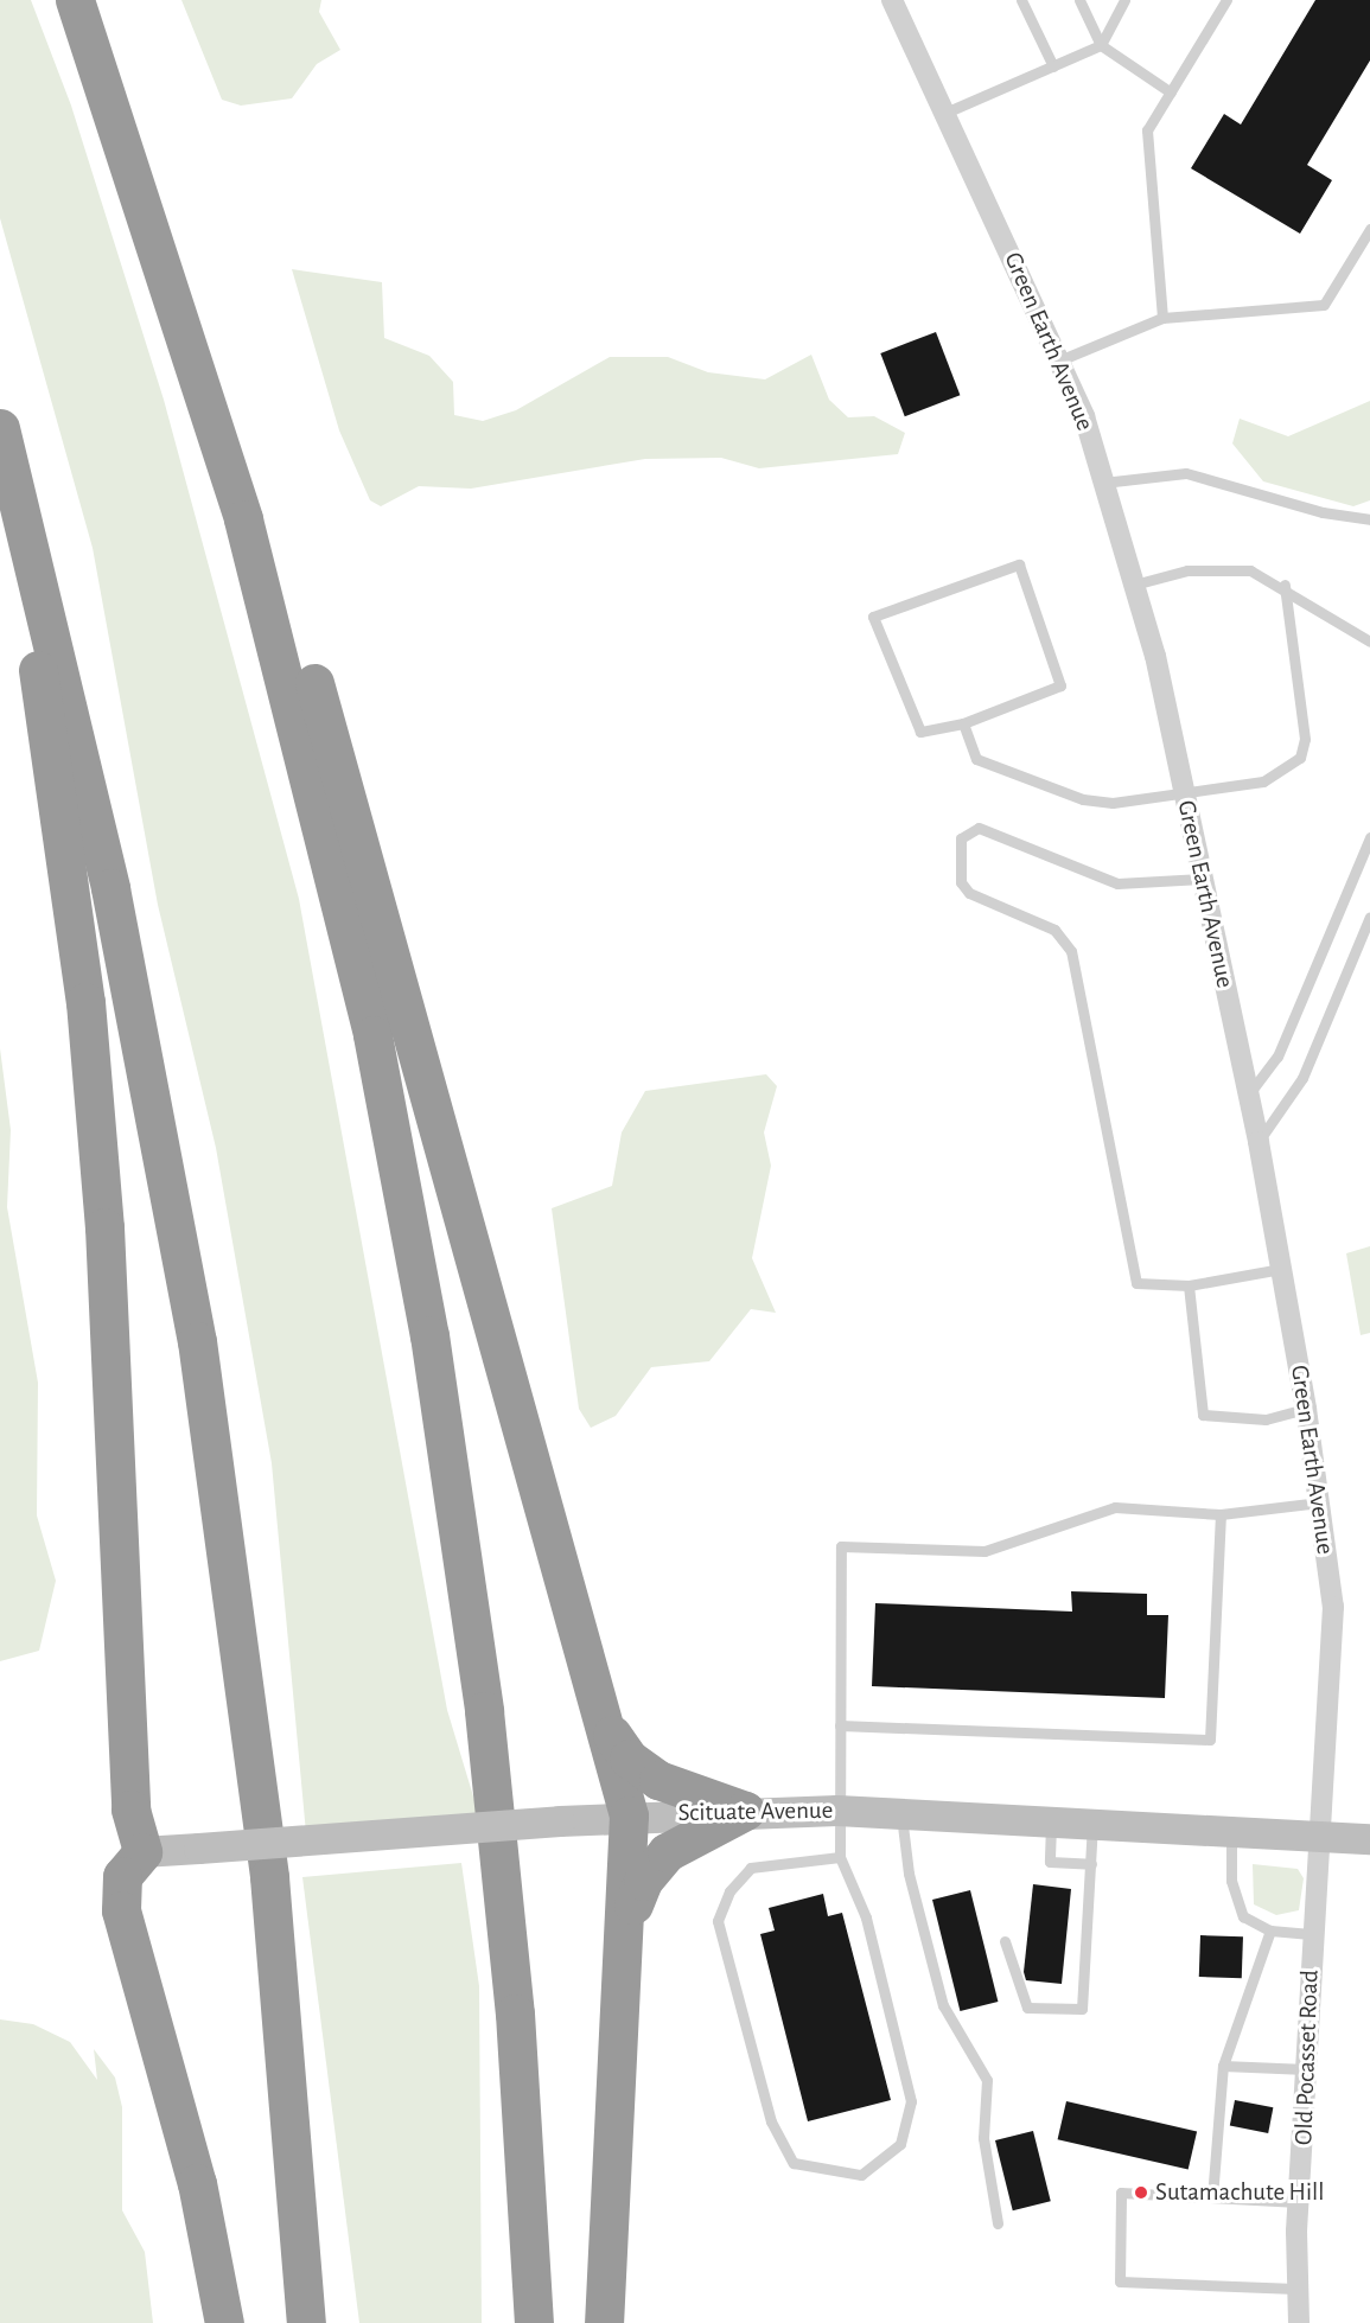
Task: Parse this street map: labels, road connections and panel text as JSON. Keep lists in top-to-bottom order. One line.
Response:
{"streets":{"main road":["Scituate Avenue"],"street":["Green Earth Avenue","Old Pocasset Road"]},"crossings":[["Green Earth Avenue","Scituate Avenue"],["Green Earth Avenue","Old Pocasset Road"],["Scituate Avenue","Old Pocasset Road"]],"places":["Sutamachute Hill"]}
